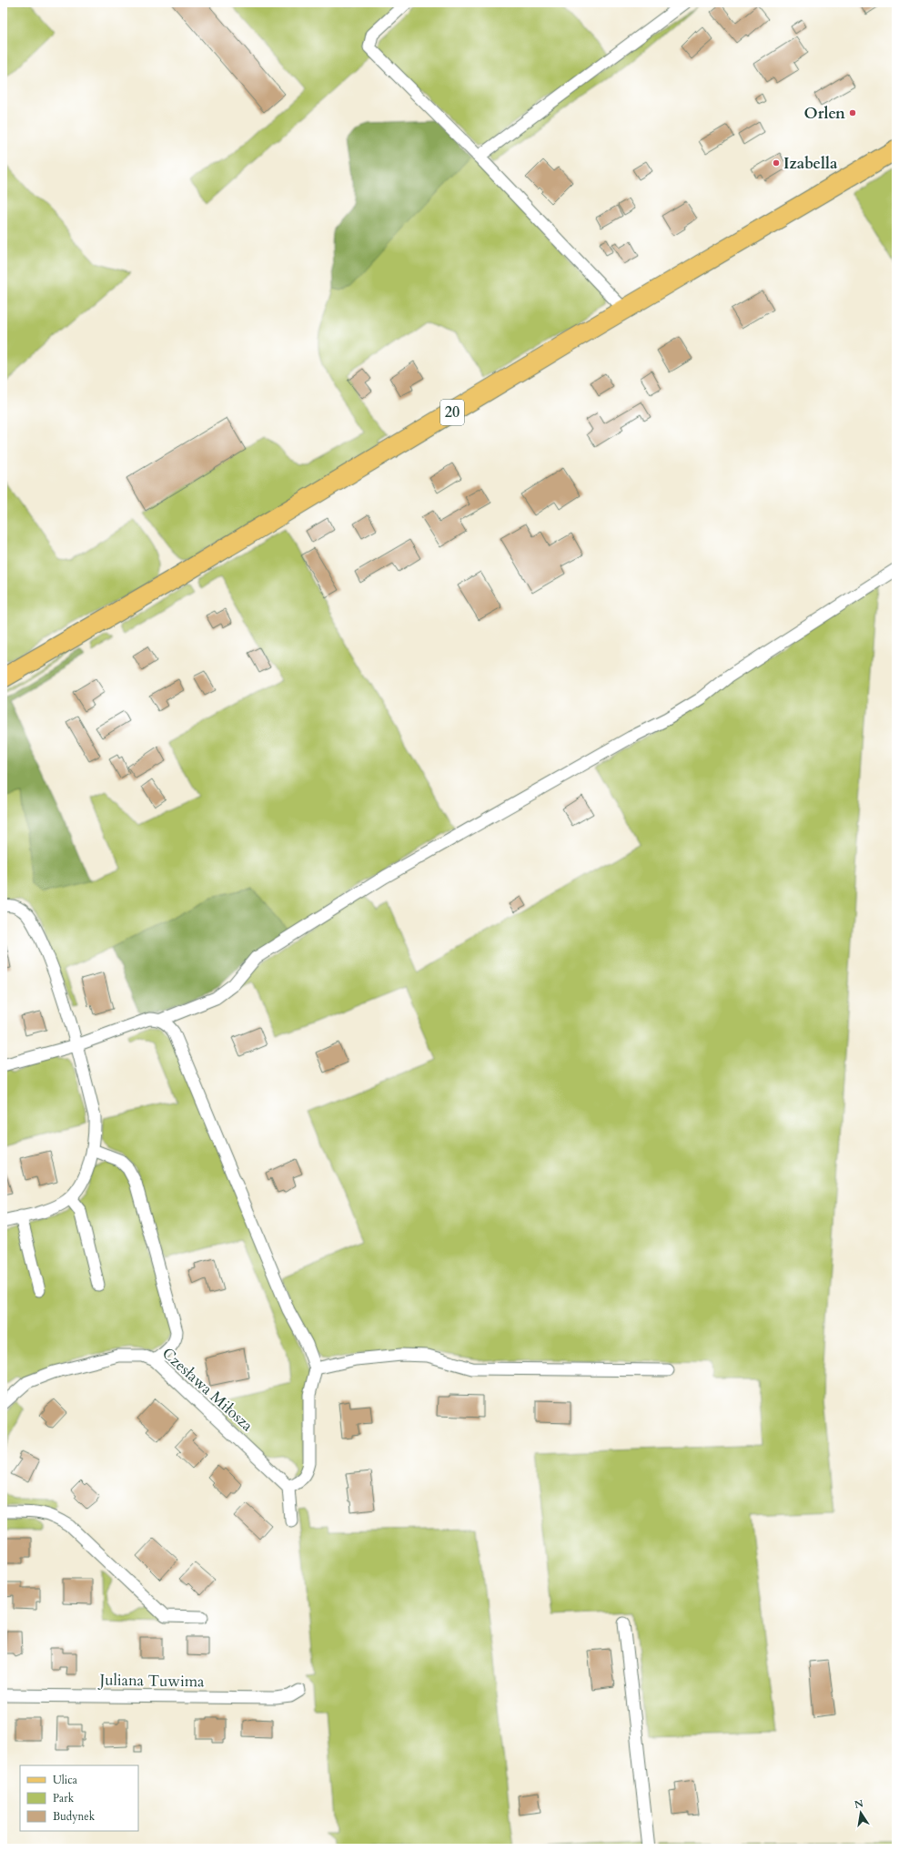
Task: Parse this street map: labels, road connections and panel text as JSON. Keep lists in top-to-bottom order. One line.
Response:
{"streets":{"main road":["20"],"street":["Czesława Miłosza","Juliana Tuwima"]},"places":["Orlen","Izabella"],"legend":["Ulica","Park","Budynek"],"north":"top"}
